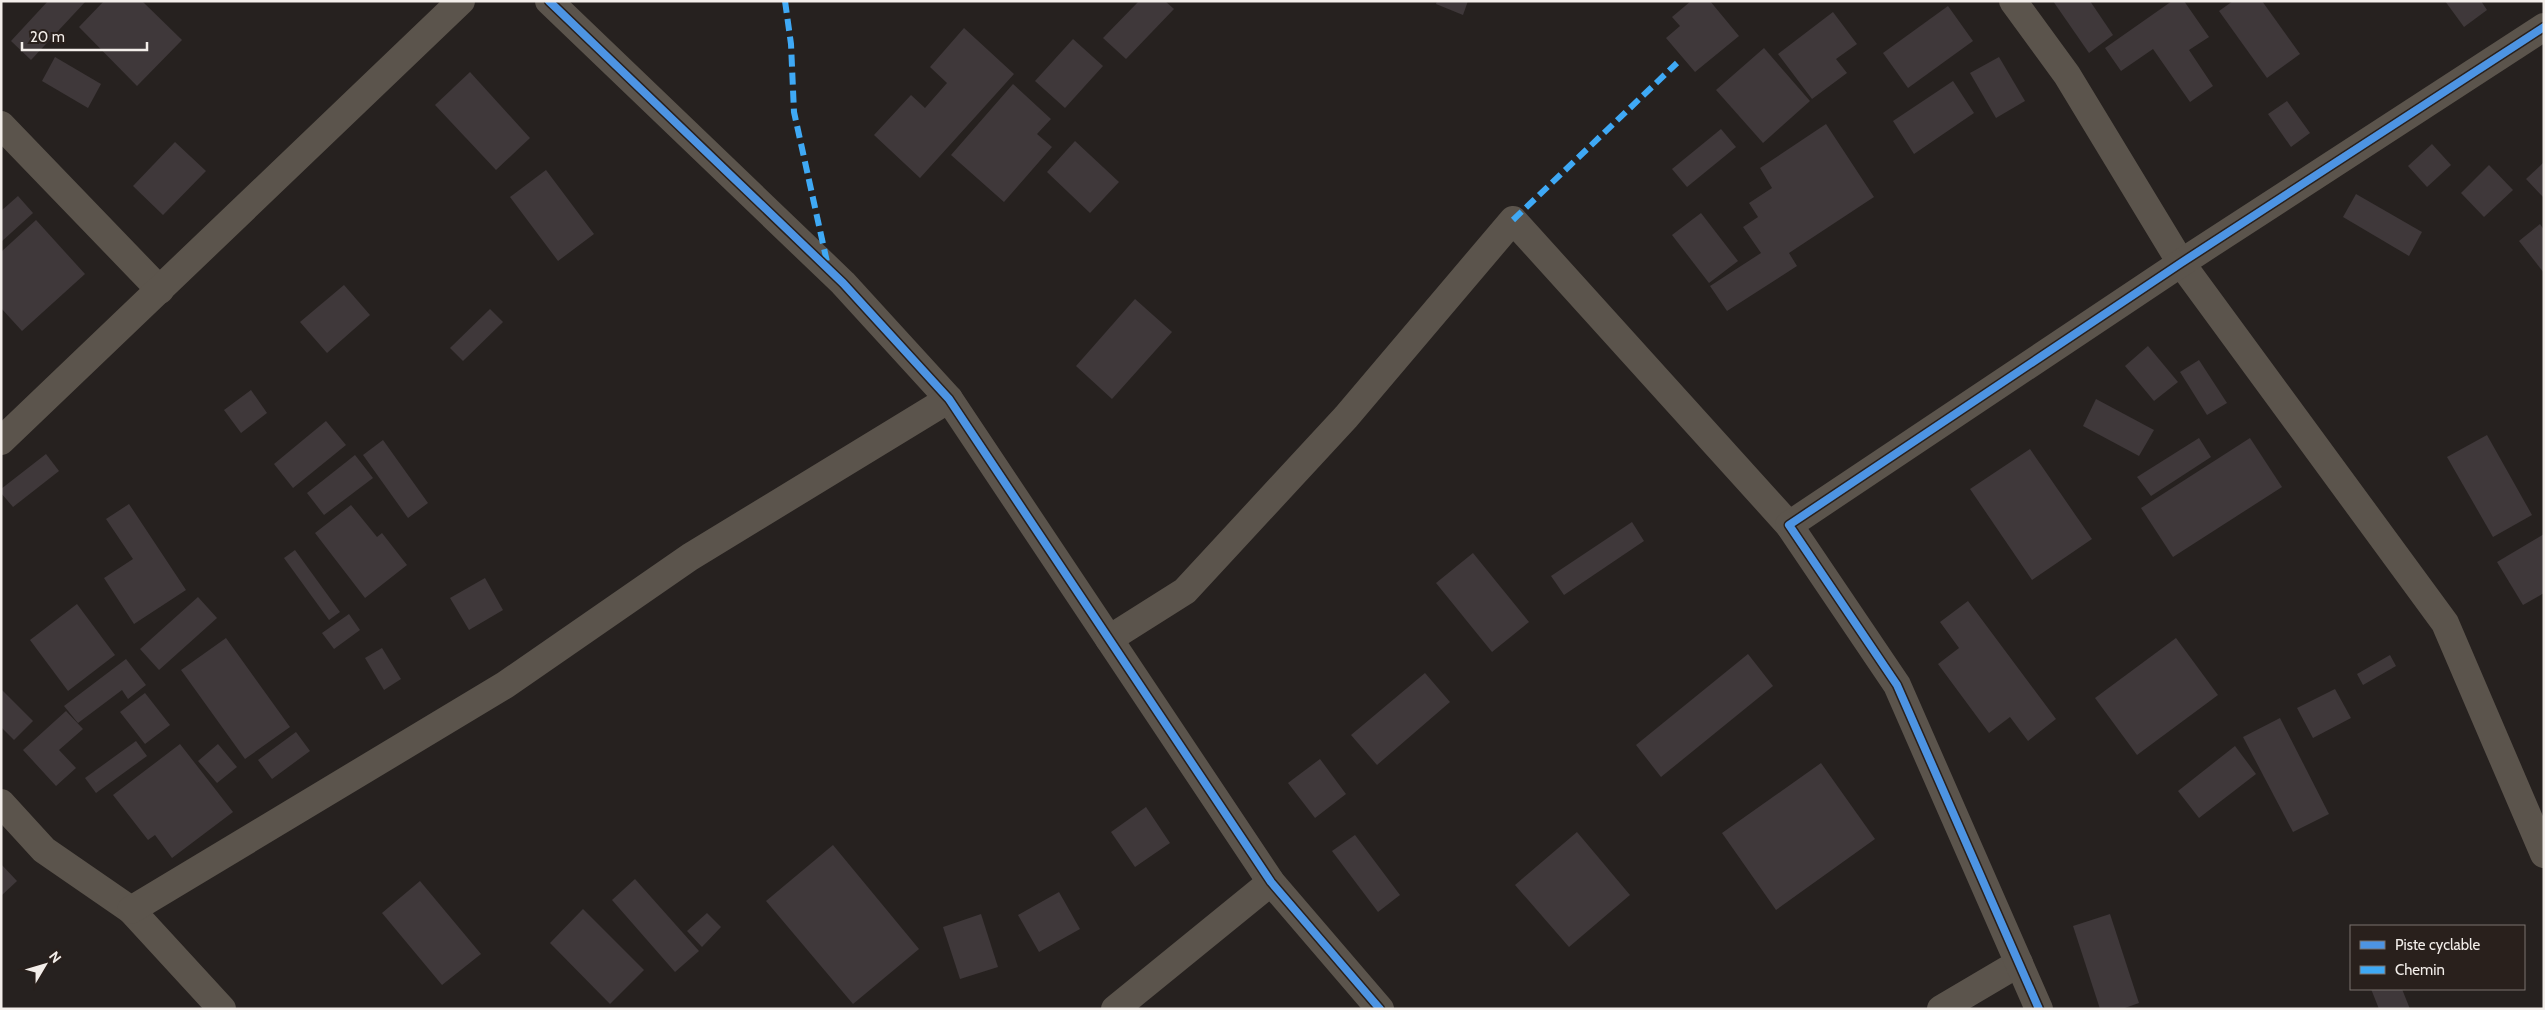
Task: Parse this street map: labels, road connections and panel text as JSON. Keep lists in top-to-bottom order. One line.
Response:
{"legend":["Piste cyclable","Chemin"],"scale_bar":"20 m","north":"top right"}
